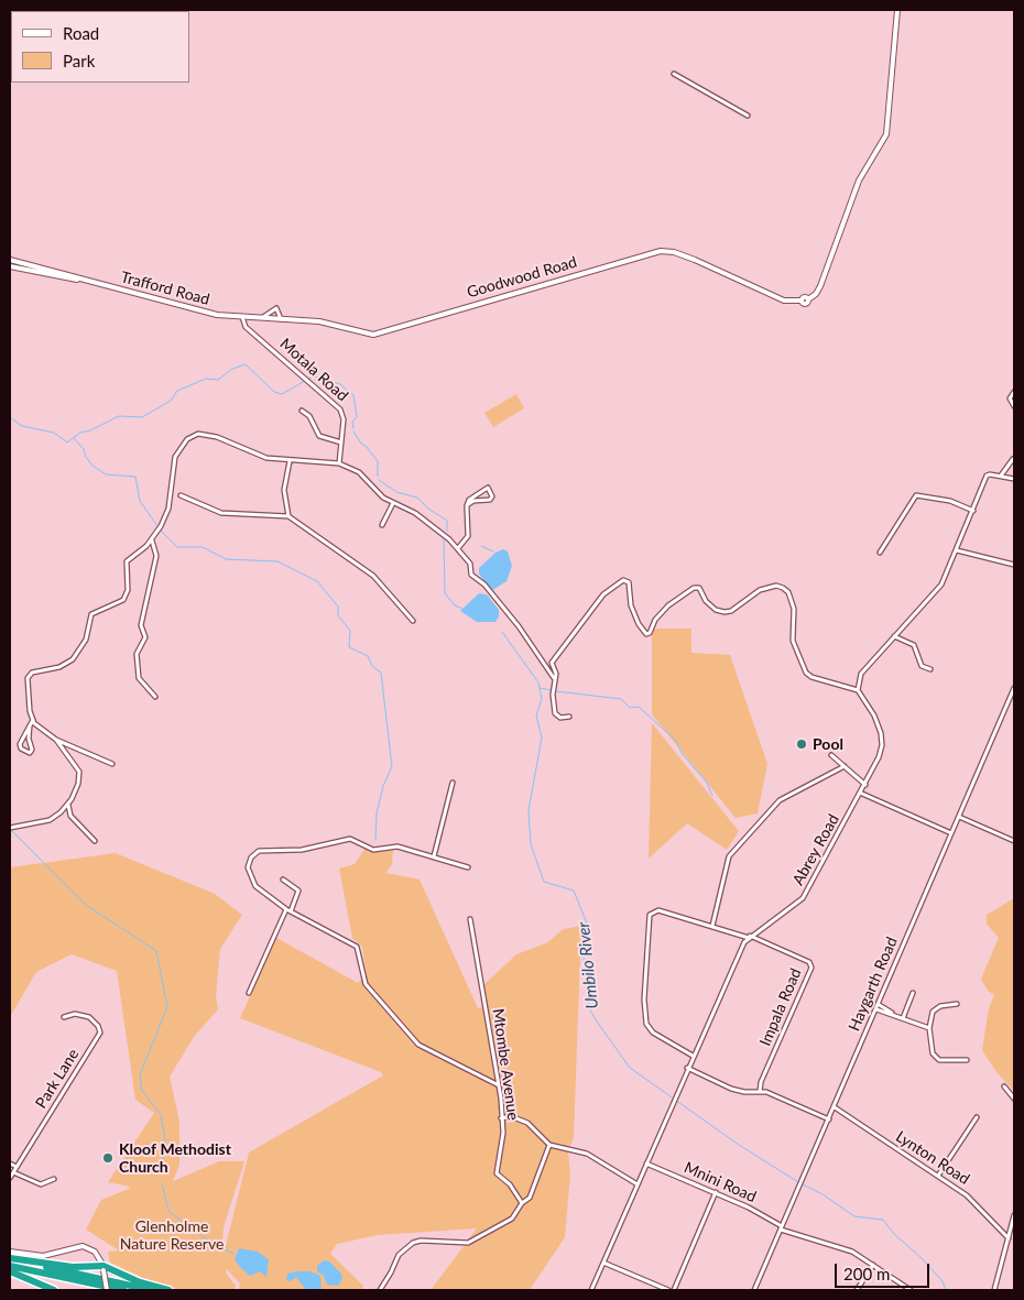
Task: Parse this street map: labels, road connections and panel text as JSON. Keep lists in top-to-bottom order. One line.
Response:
{"streets":{"street":["Goodwood Road","Trafford Road","Motala Road","Abrey Road","Haygarth Road","Impala Road","Mtombe Avenue","Park Lane","Lynton Road","Mnini Road"]},"crossings":[["Goodwood Road","Trafford Road"],["Goodwood Road","Motala Road"],["Trafford Road","Motala Road"],["Abrey Road","Impala Road"],["Haygarth Road","Lynton Road"],["Haygarth Road","Mnini Road"]],"water":["Umbilo River"],"parks":["Glenholme Nature Reserve"],"places":["Pool","Kloof Methodist Church"],"legend":["Road","Park"],"scale_bar":"200 m"}
